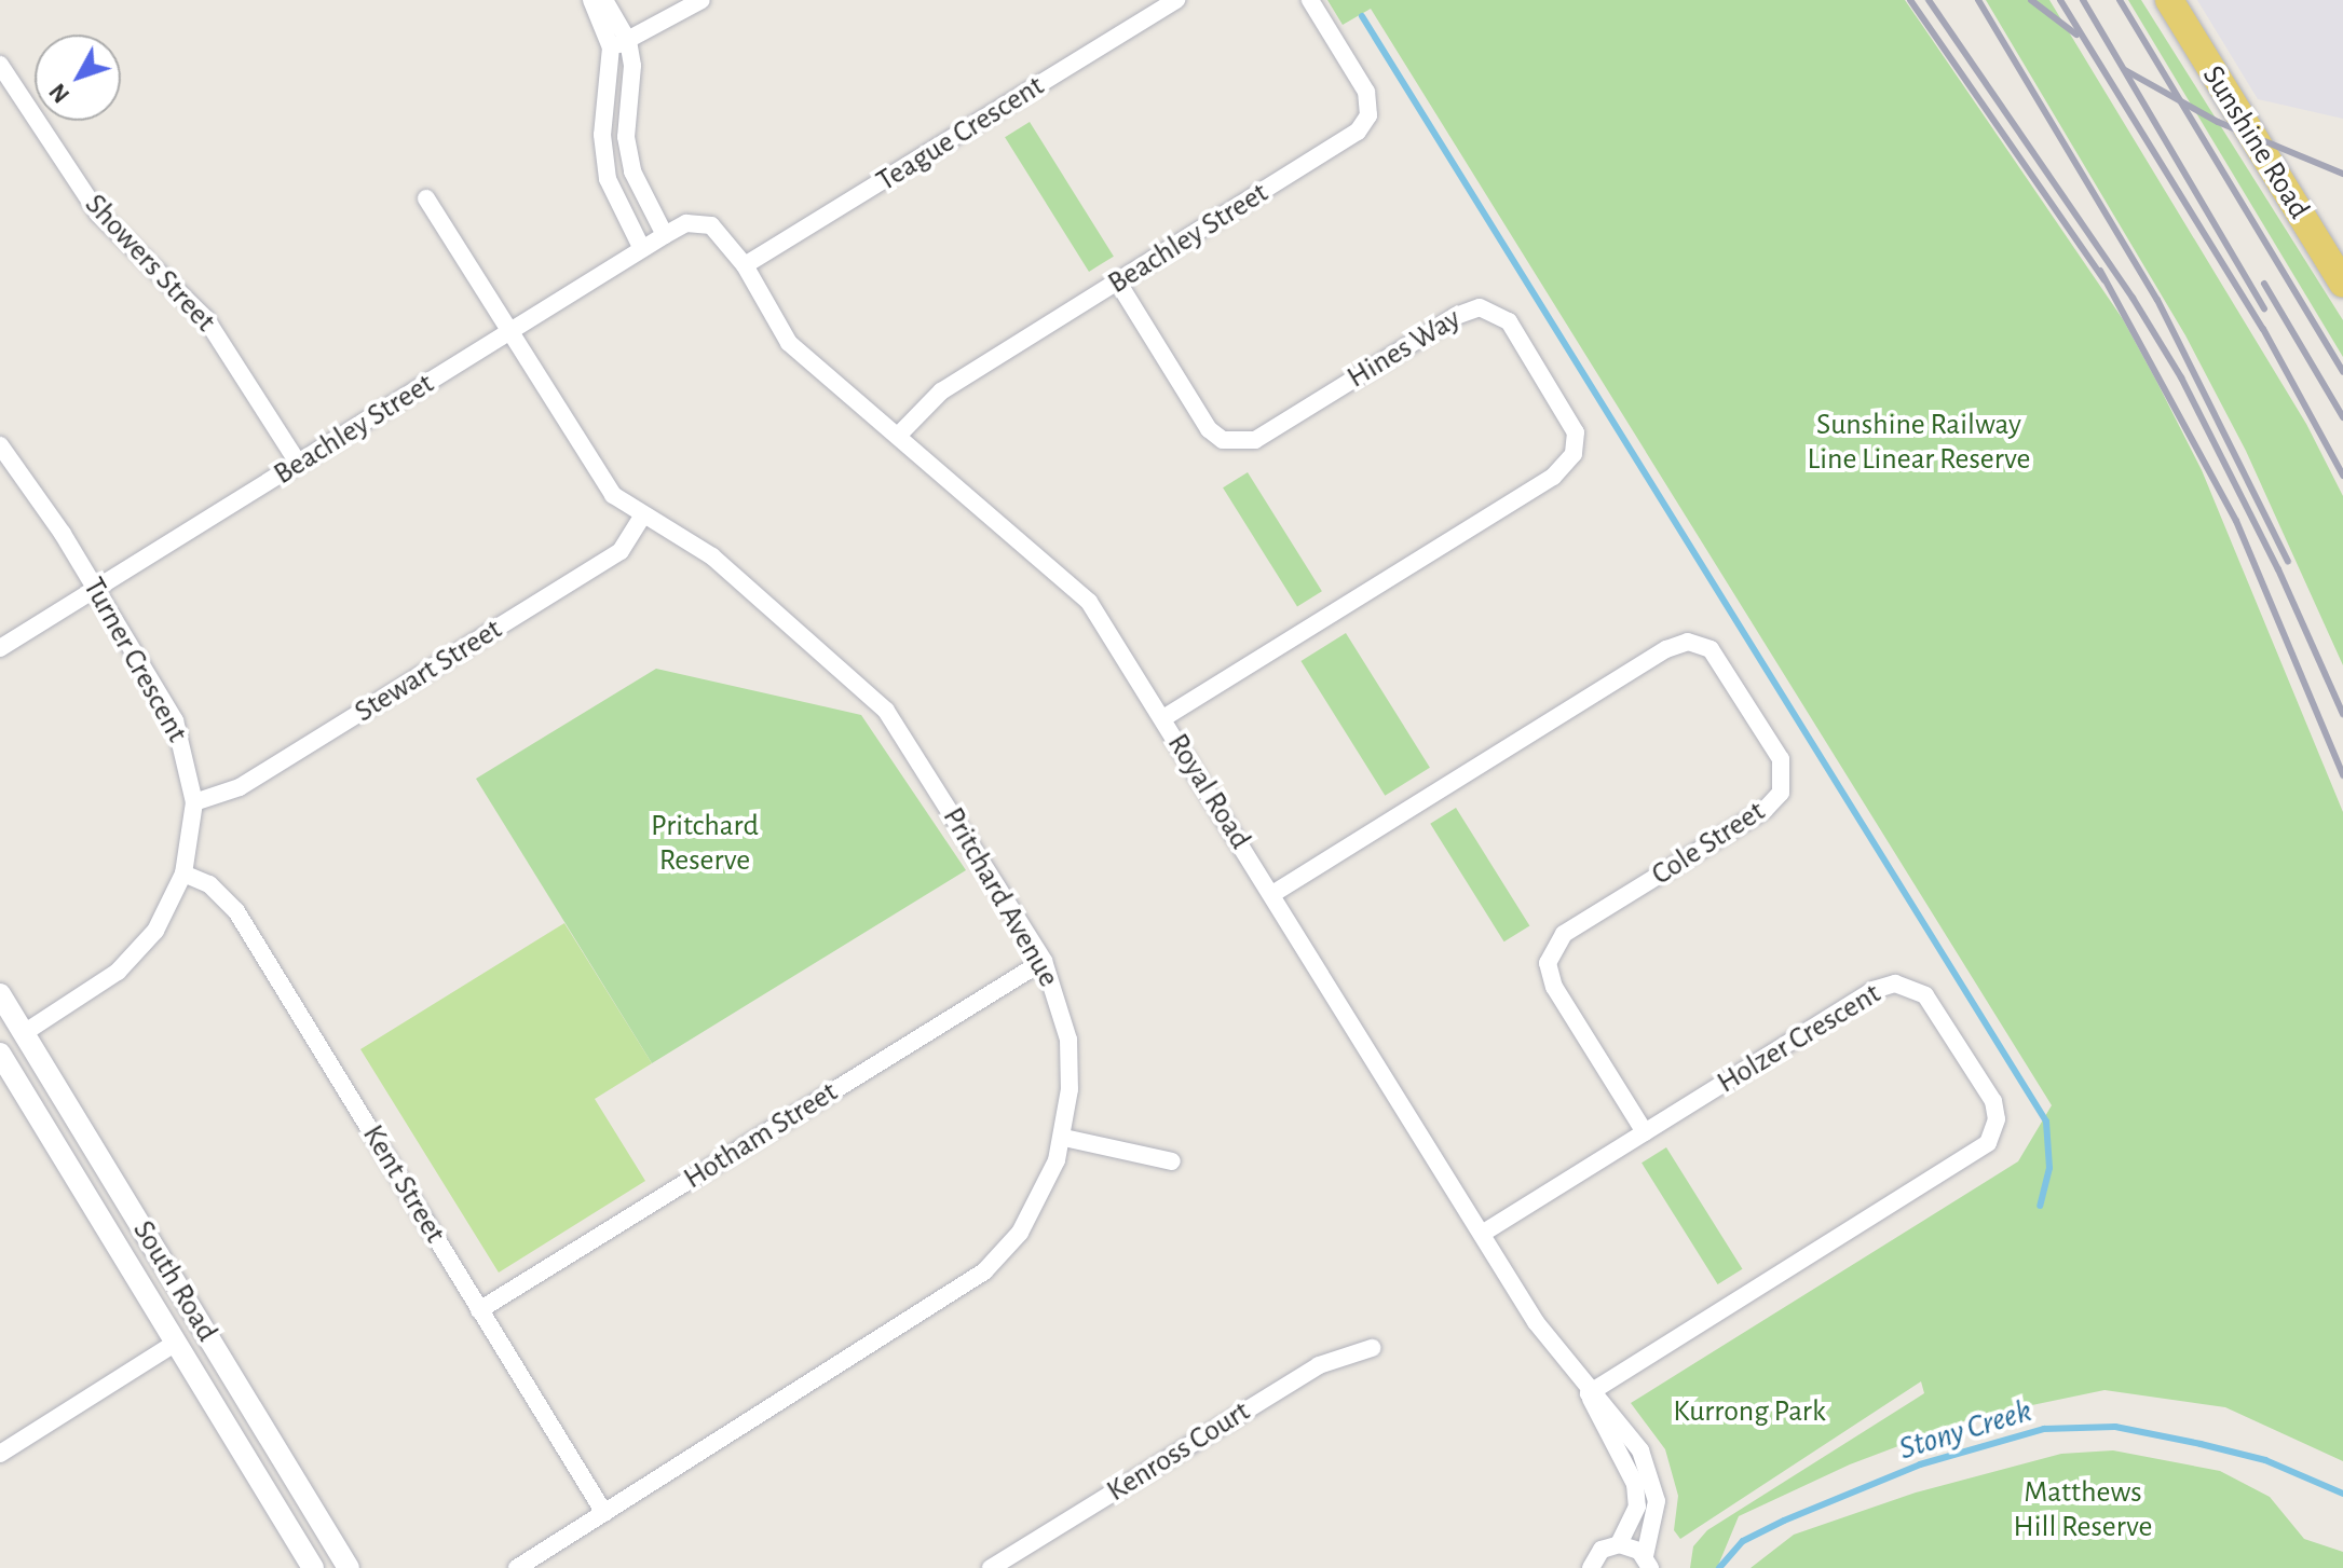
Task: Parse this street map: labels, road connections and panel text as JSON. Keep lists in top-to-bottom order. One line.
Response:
{"streets":{"main road":["Sunshine Road"],"street":["Teague Crescent","Beachley Street","Showers Street","Hines Way","Turner Crescent","Stewart Street","Royal Road","Cole Street","Pritchard Avenue","Holzer Crescent","Hotham Street","Kent Street","South Road","Kenross Court"]},"crossings":[["Teague Crescent","Royal Road"],["Beachley Street","Showers Street"],["Beachley Street","Hines Way"],["Beachley Street","Turner Crescent"],["Beachley Street","Royal Road"],["Beachley Street","Pritchard Avenue"],["Hines Way","Royal Road"],["Turner Crescent","Stewart Street"],["Turner Crescent","Kent Street"],["Turner Crescent","South Road"],["Stewart Street","Pritchard Avenue"],["Royal Road","Cole Street"],["Royal Road","Holzer Crescent"],["Cole Street","Holzer Crescent"],["Pritchard Avenue","Hotham Street"],["Pritchard Avenue","Kent Street"],["Hotham Street","Kent Street"]],"water":["Stony Creek"],"parks":["Sunshine Railway Line Linear Reserve","Pritchard Reserve","Kurrong Park","Matthews Hill Reserve"],"north":"bottom left"}
